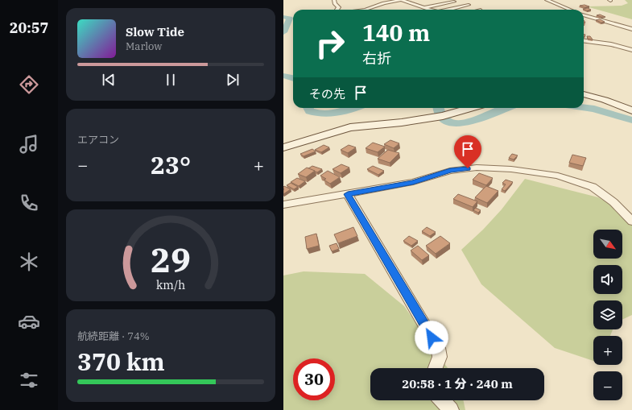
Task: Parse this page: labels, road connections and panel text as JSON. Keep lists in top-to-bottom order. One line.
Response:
{"north":"bottom right","page":{"tabs":"20:57","turn":["140 m","右折"],"song":["Slow Tide","Marlow"],"then":"その先","tile":["エアコン",["航続距離 · 74%","370 km"]],"heat":["−","23°","+"],"map_buttons":["+","−"],"limit":"30","trip":"20:58 · 1 分 · 240 m","gauge":["29","km/h"]}}
